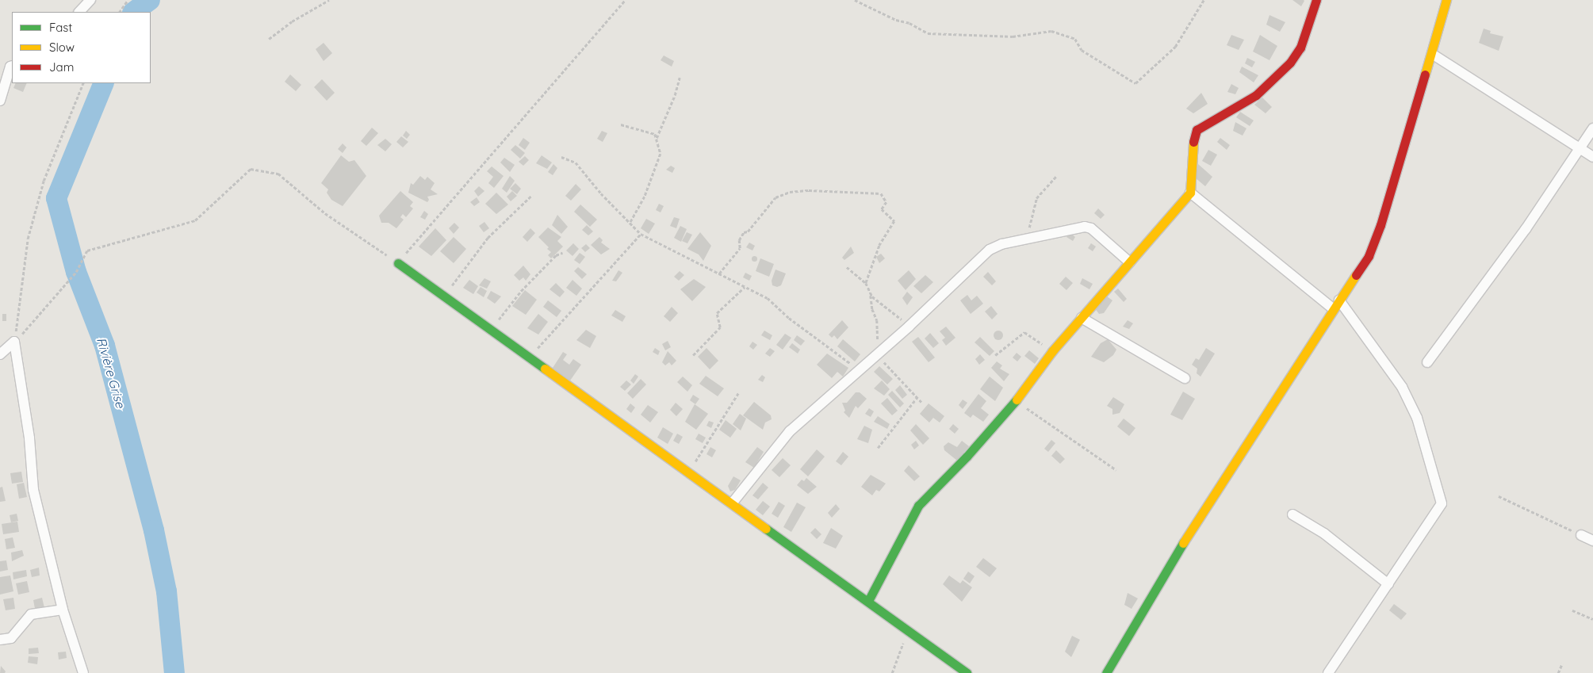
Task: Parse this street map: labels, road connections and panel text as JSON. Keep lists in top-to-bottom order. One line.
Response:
{"water":["Rivière Grise"],"legend":["Fast","Slow","Jam"]}
